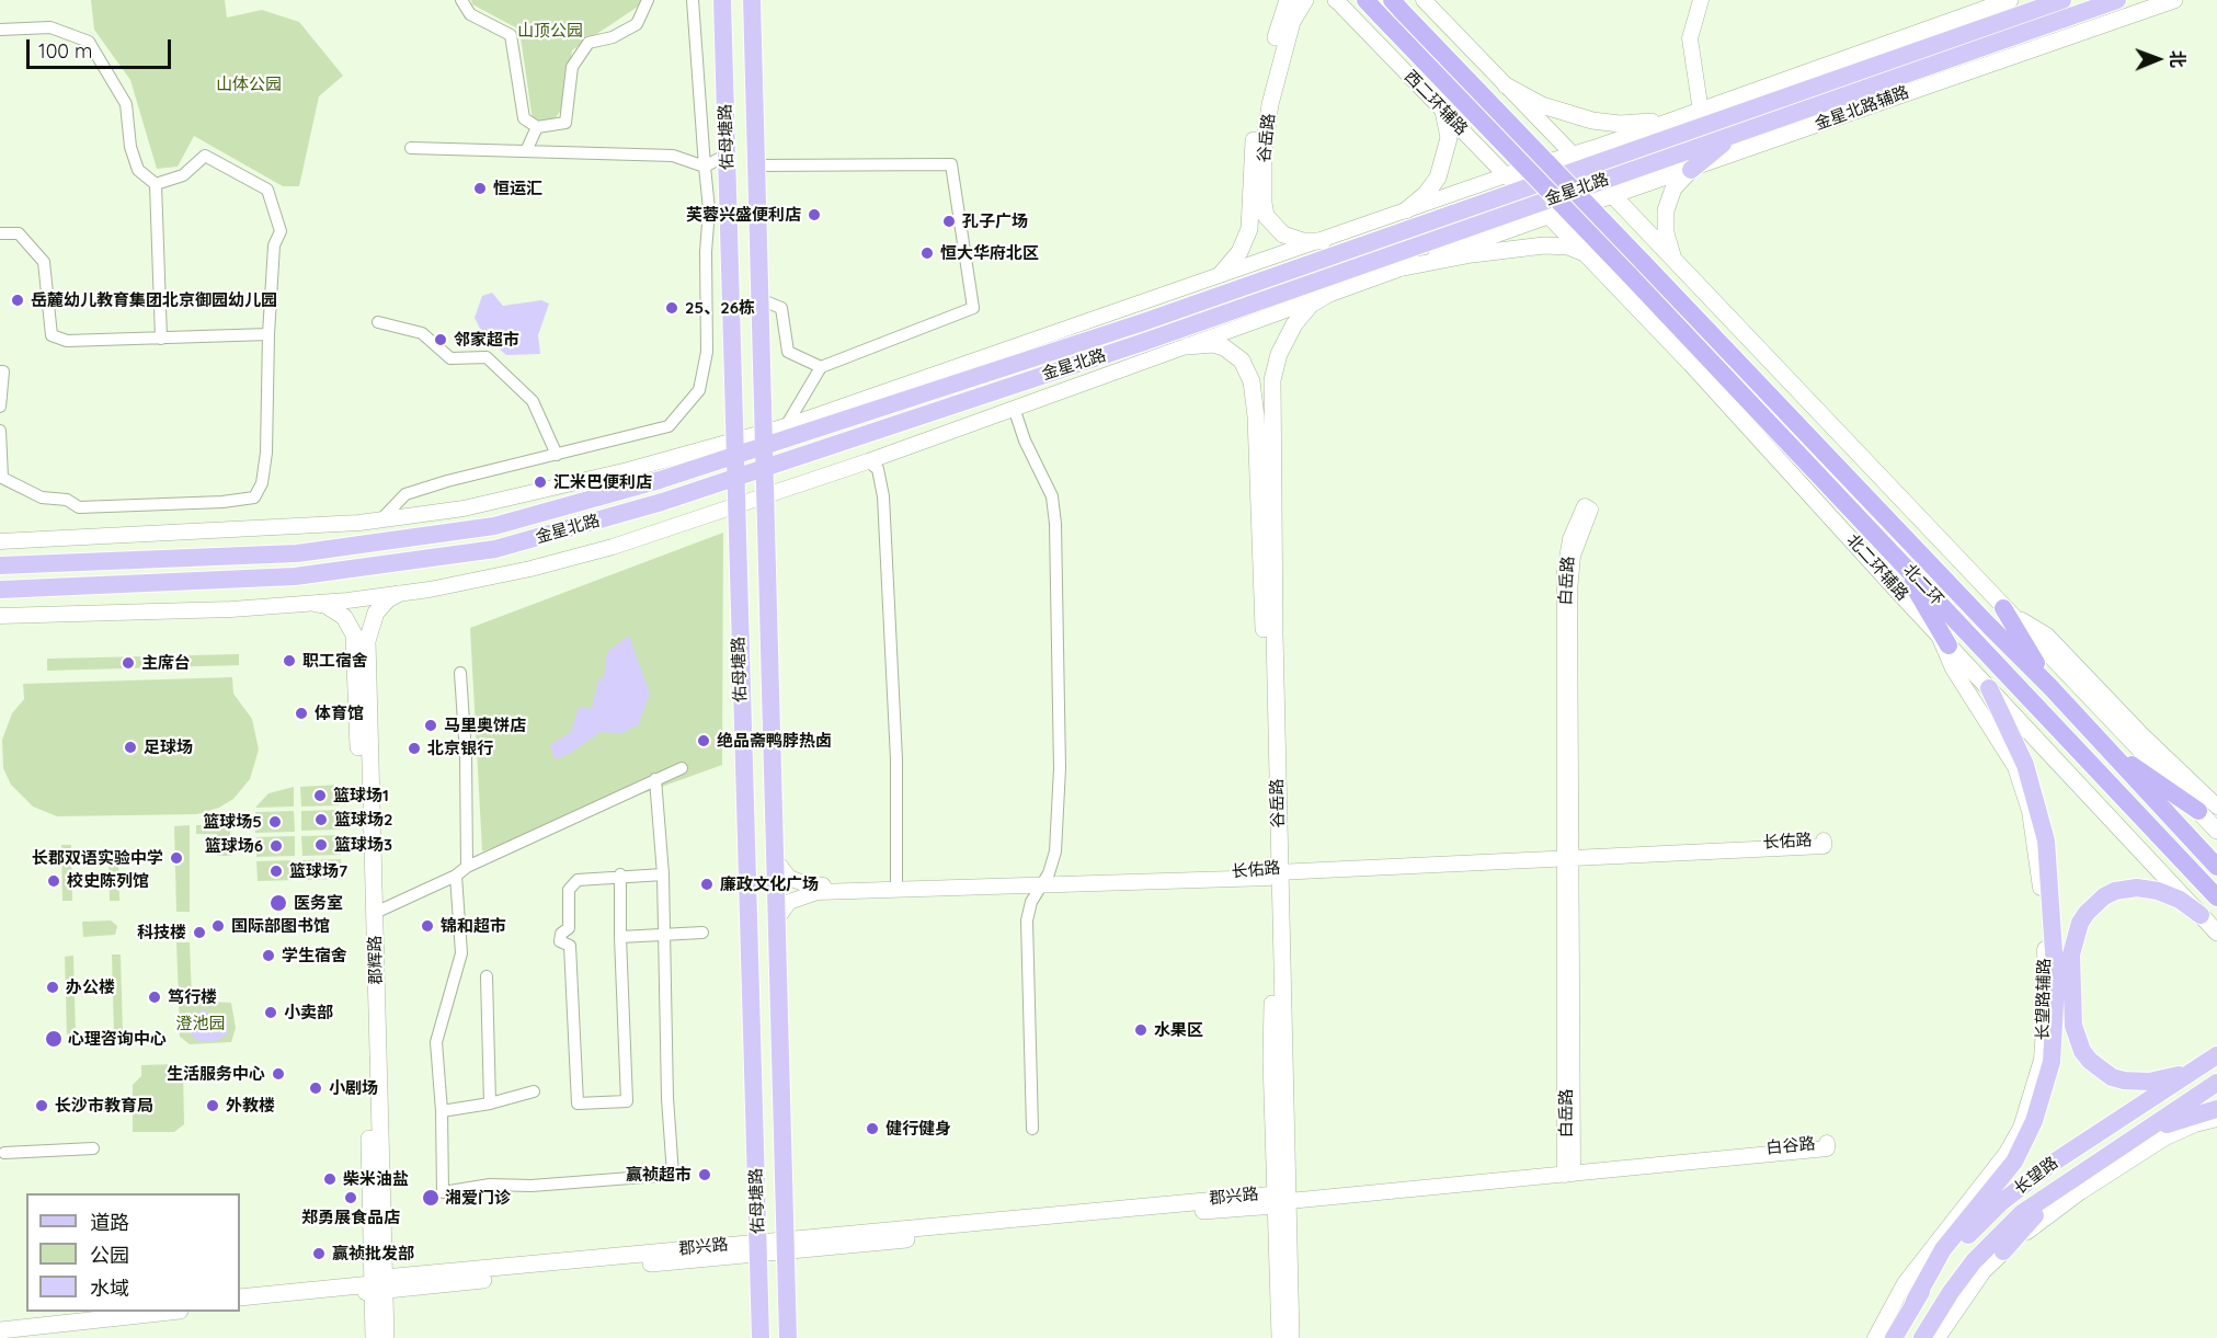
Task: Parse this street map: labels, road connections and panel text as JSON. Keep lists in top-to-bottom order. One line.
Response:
{"streets":{"highway":["北二环"],"main road":["金星北路辅路","佑母塘路","谷岳路","金星北路","北二环辅路","郡辉路","长望路","郡兴路"],"street":["西二环辅路","白岳路","长佑路","长望路辅路","白谷路"]},"crossings":[["西二环辅路","金星北路辅路"],["西二环辅路","金星北路"],["西二环辅路","北二环辅路"],["金星北路辅路","金星北路"],["金星北路辅路","北二环辅路"],["佑母塘路","金星北路"],["佑母塘路","长佑路"],["佑母塘路","郡兴路"],["谷岳路","长佑路"],["谷岳路","白谷路"],["谷岳路","郡兴路"],["金星北路","北二环辅路"],["北二环辅路","长望路辅路"],["白岳路","长佑路"],["白岳路","白谷路"],["郡辉路","郡兴路"],["白谷路","郡兴路"]],"parks":["山顶公园","山体公园","澄池园"],"places":["恒运汇","芙蓉兴盛便利店","孔子广场","恒大华府北区","岳麓幼儿教育集团北京御园幼儿园","25、26栋","邻家超市","汇米巴便利店","职工宿舍","主席台","体育馆","马里奥饼店","绝品斋鸭脖热卤","足球场","北京银行","篮球场1","篮球场2","篮球场5","篮球场3","篮球场6","长郡双语实验中学","篮球场7","校史陈列馆","廉政文化广场","医务室","国际部图书馆","锦和超市","科技楼","学生宿舍","办公楼","笃行楼","小卖部","水果区","心理咨询中心","生活服务中心","小剧场","长沙市教育局","外教楼","健行健身","赢祯超市","柴米油盐","郑勇展食品店","湘爱门诊","赢祯批发部"],"legend":["道路","公园","水域"],"scale_bar":"100 m","north":"right"}
